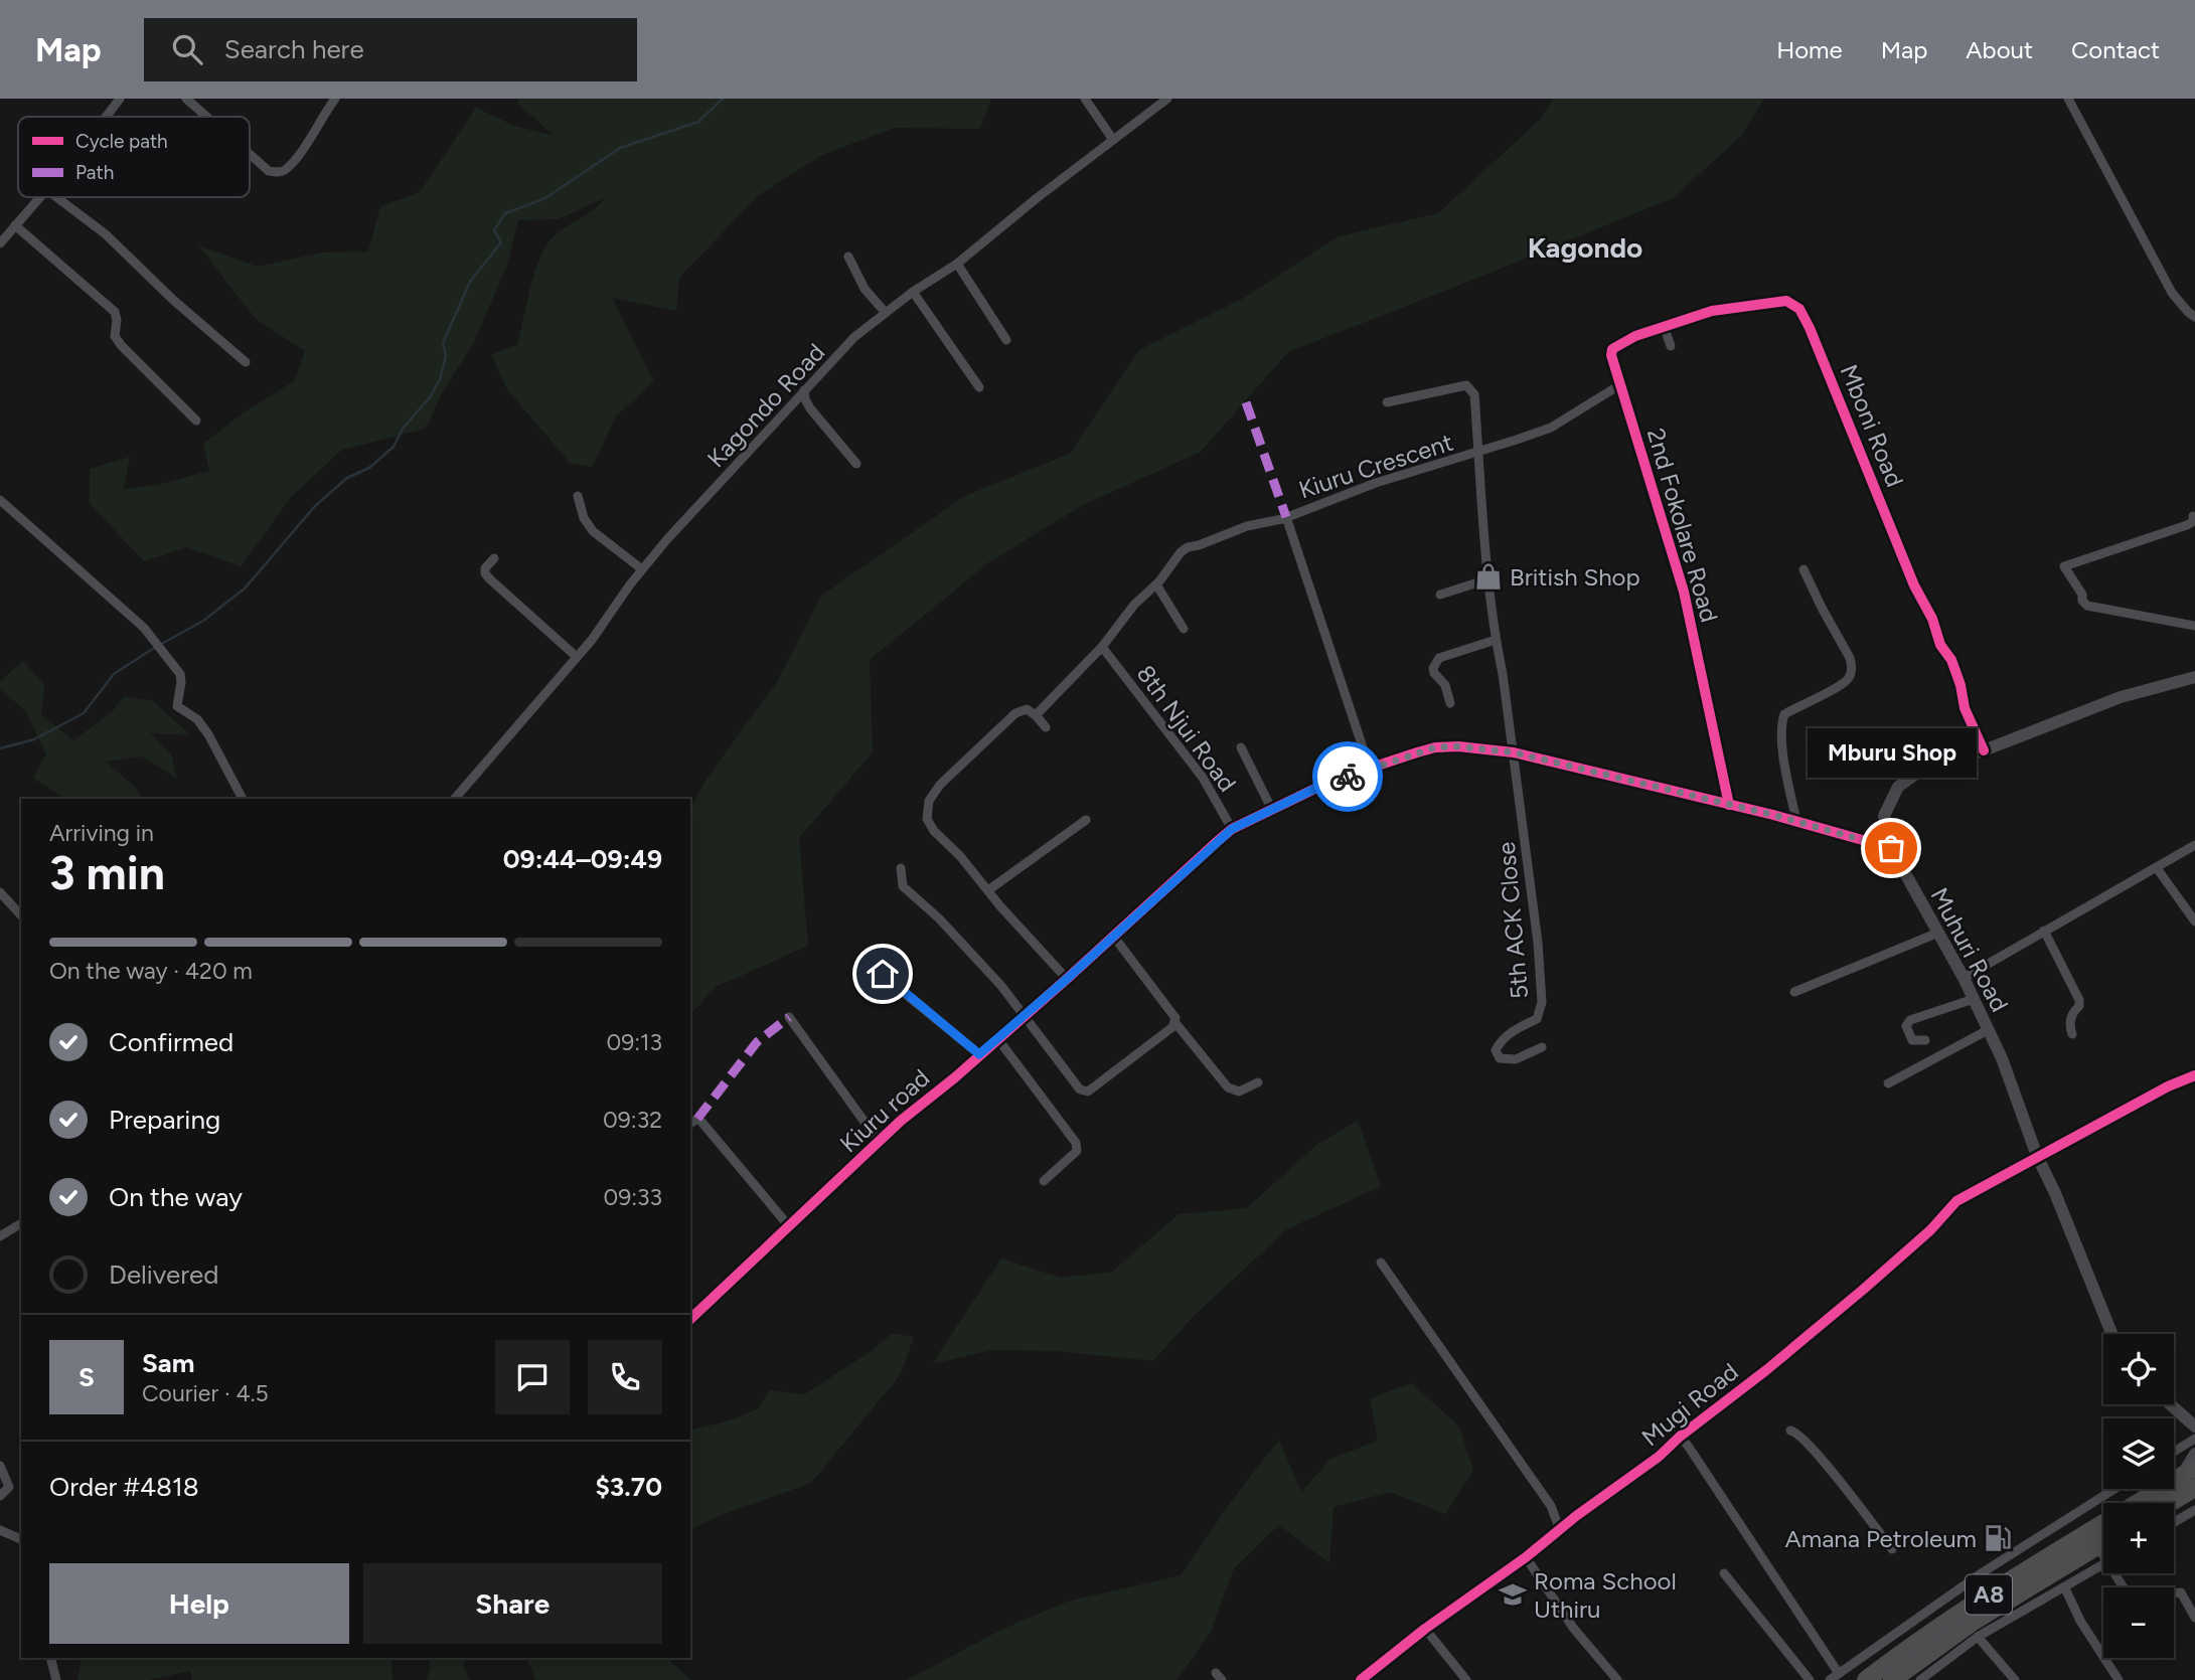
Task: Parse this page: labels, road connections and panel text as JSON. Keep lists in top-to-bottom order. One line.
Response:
{"streets":{"highway":["A8"],"street":["Kagondo Road","Mboni Road","Kiuru Crescent","2nd Fokolare Road","8th Njui Road","5th ACK Close","Muhuri Road","Kiuru road","Mugi Road"]},"crossings":[["Mboni Road","2nd Fokolare Road"],["Mboni Road","Muhuri Road"],["Kiuru Crescent","2nd Fokolare Road"],["Kiuru Crescent","8th Njui Road"],["Muhuri Road","Mugi Road"]],"districts":["Kagondo"],"places":{"shop":["British Shop"],"other":["Mburu Shop"],"fuel station":["Amana Petroleum"],"school or university":["Roma School Uthiru"]},"legend":["Cycle path","Path"],"page":{"header":"Map","search":"Search here","nav":["Home","Map","About","Contact"],"bubble":"Mburu Shop","heading":["3 min","Arriving in","09:44–09:49"],"panel":["Sam","Courier · 4.5","Order #4818","$3.70"],"bar":"On the way · 420 m","list":[["Confirmed","09:13"],["Preparing","09:32"],["On the way","09:33"],"Delivered"],"map_buttons":["+","−"],"round":"S","buttons":["Help","Share"]}}
